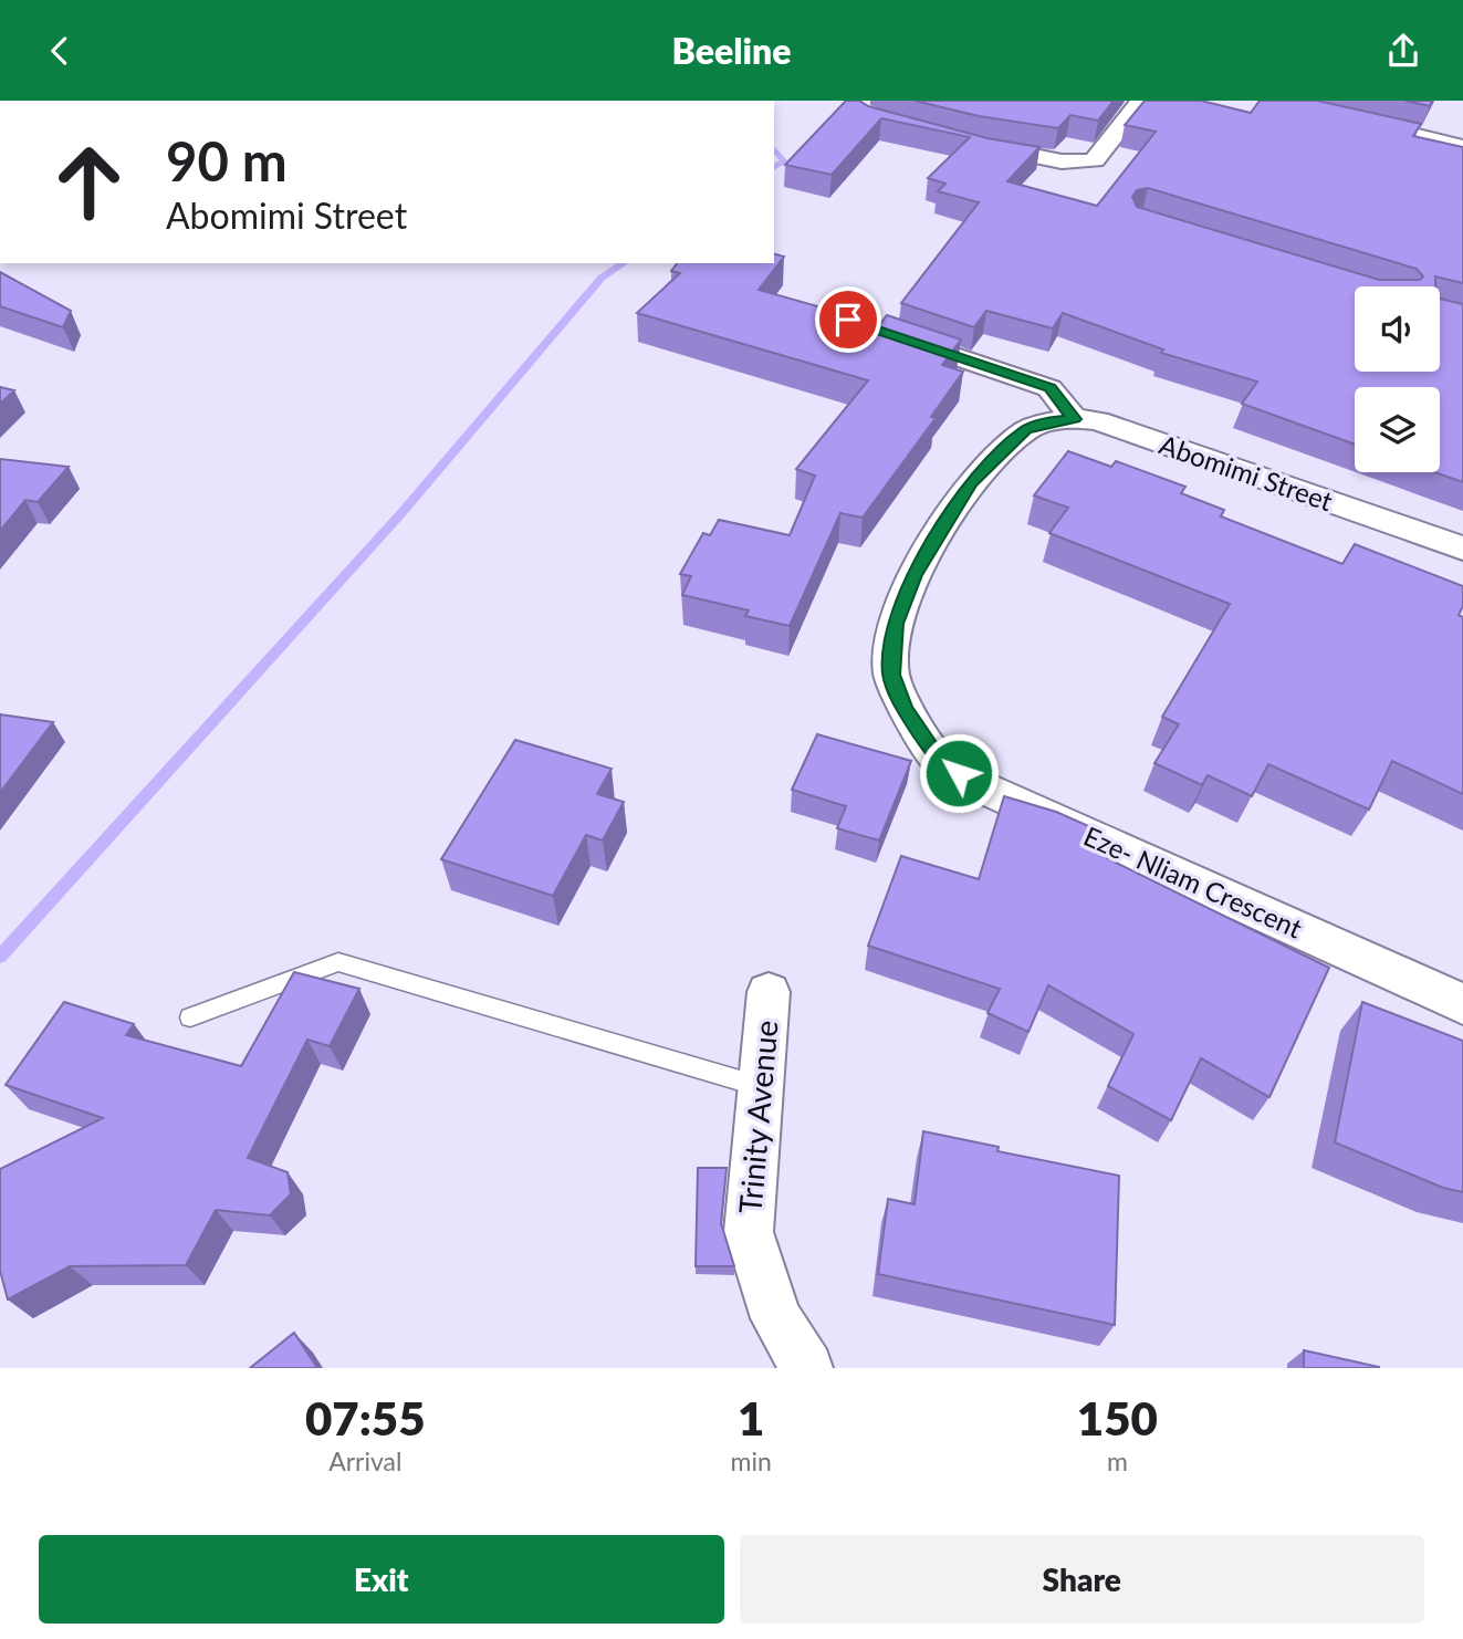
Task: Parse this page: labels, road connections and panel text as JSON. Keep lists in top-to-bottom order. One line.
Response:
{"streets":{"street":["Abomimi Street","Eze- Nliam Crescent","Trinity Avenue"]},"crossings":[["Abomimi Street","Eze- Nliam Crescent"]],"page":{"header":"Beeline","turn":["90 m","Abomimi Street"],"eta":["07:55","Arrival","1","min","150","m"],"buttons":["Exit","Share"]}}
